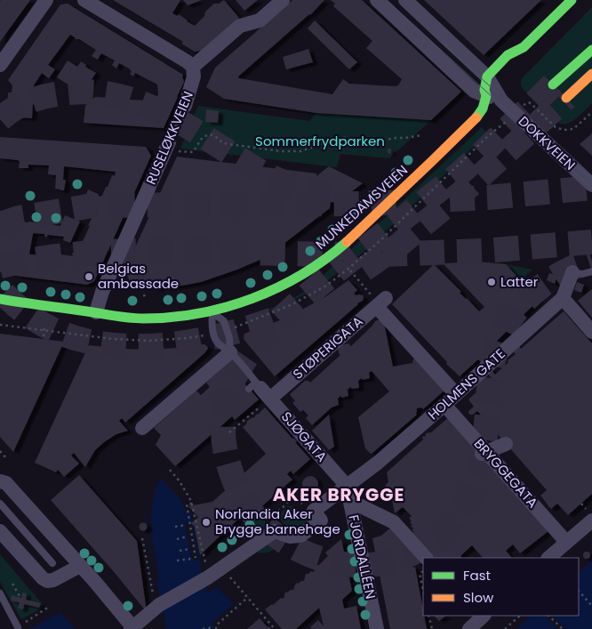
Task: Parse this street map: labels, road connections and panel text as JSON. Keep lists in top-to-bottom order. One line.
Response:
{"streets":{"highway":["MUNKEDAMSVEIEN"],"street":["RUSELØKKVEIEN","DOKKVEIEN","STØPERIGATA","HOLMENS GATE","SJØGATA","BRYGGEGATA","FJORDALLÉEN"]},"crossings":[["RUSELØKKVEIEN","MUNKEDAMSVEIEN"],["DOKKVEIEN","MUNKEDAMSVEIEN"],["STØPERIGATA","SJØGATA"],["HOLMENS GATE","SJØGATA"],["HOLMENS GATE","BRYGGEGATA"],["HOLMENS GATE","FJORDALLÉEN"],["SJØGATA","FJORDALLÉEN"]],"districts":["AKER BRYGGE"],"parks":["Sommerfrydparken"],"places":["Belgias ambassade","Latter","Norlandia Aker Brygge barnehage"],"legend":["Fast","Slow"]}
